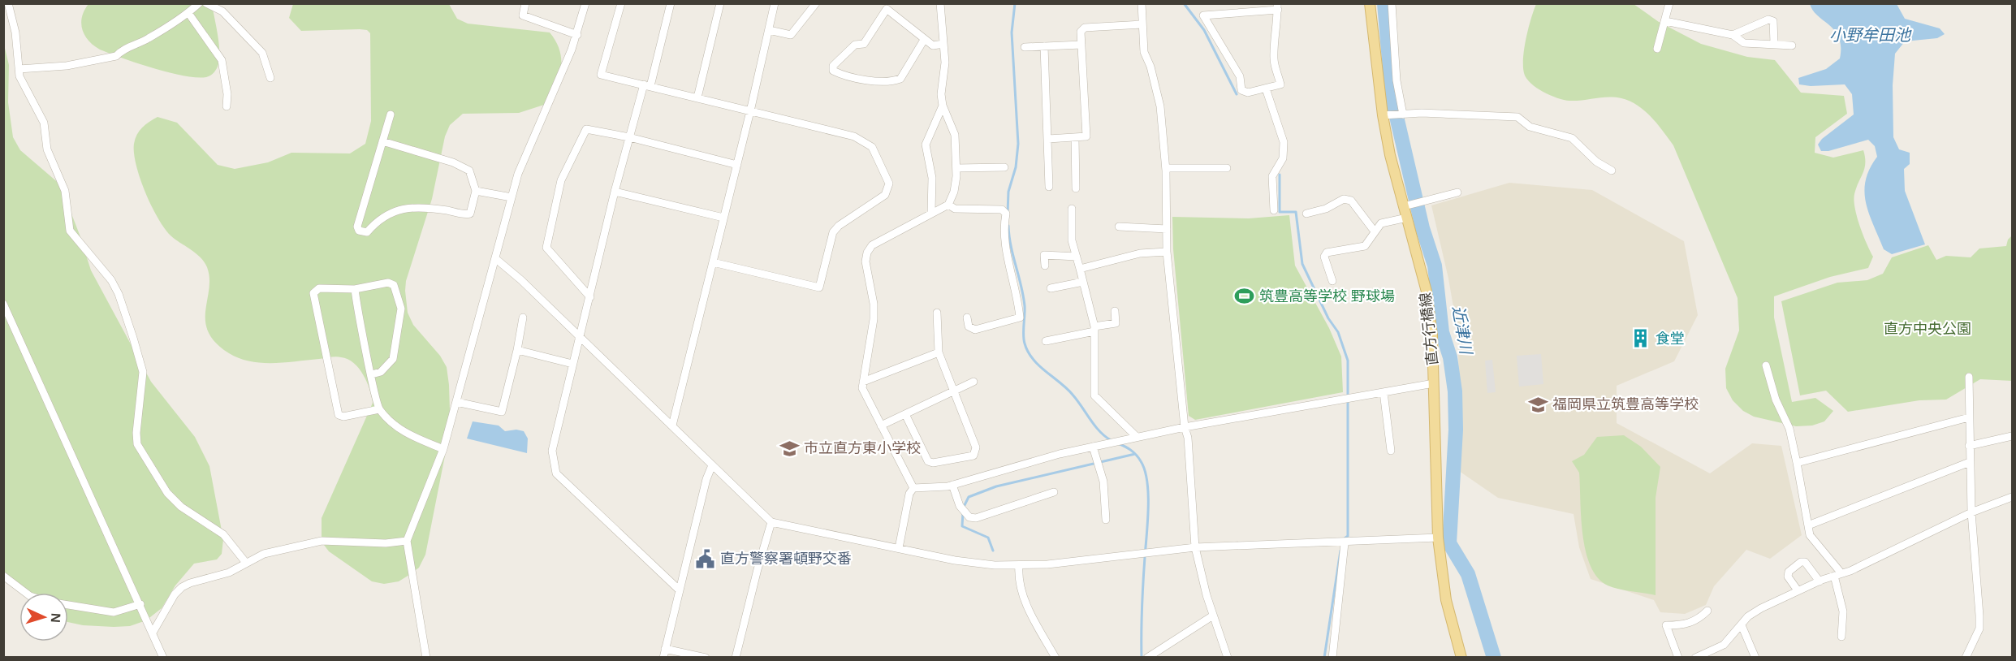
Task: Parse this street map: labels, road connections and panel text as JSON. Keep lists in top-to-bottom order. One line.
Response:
{"streets":{"main road":["直方行橋線"]},"water":["小野牟田池","近津川"],"parks":["直方中央公園"],"places":{"sports":["筑豊高等学校 野球場"],"building":["食堂"],"school or university":["福岡県立筑豊高等学校","市立直方東小学校"],"public building":["直方警察署頓野交番"]},"north":"right"}
